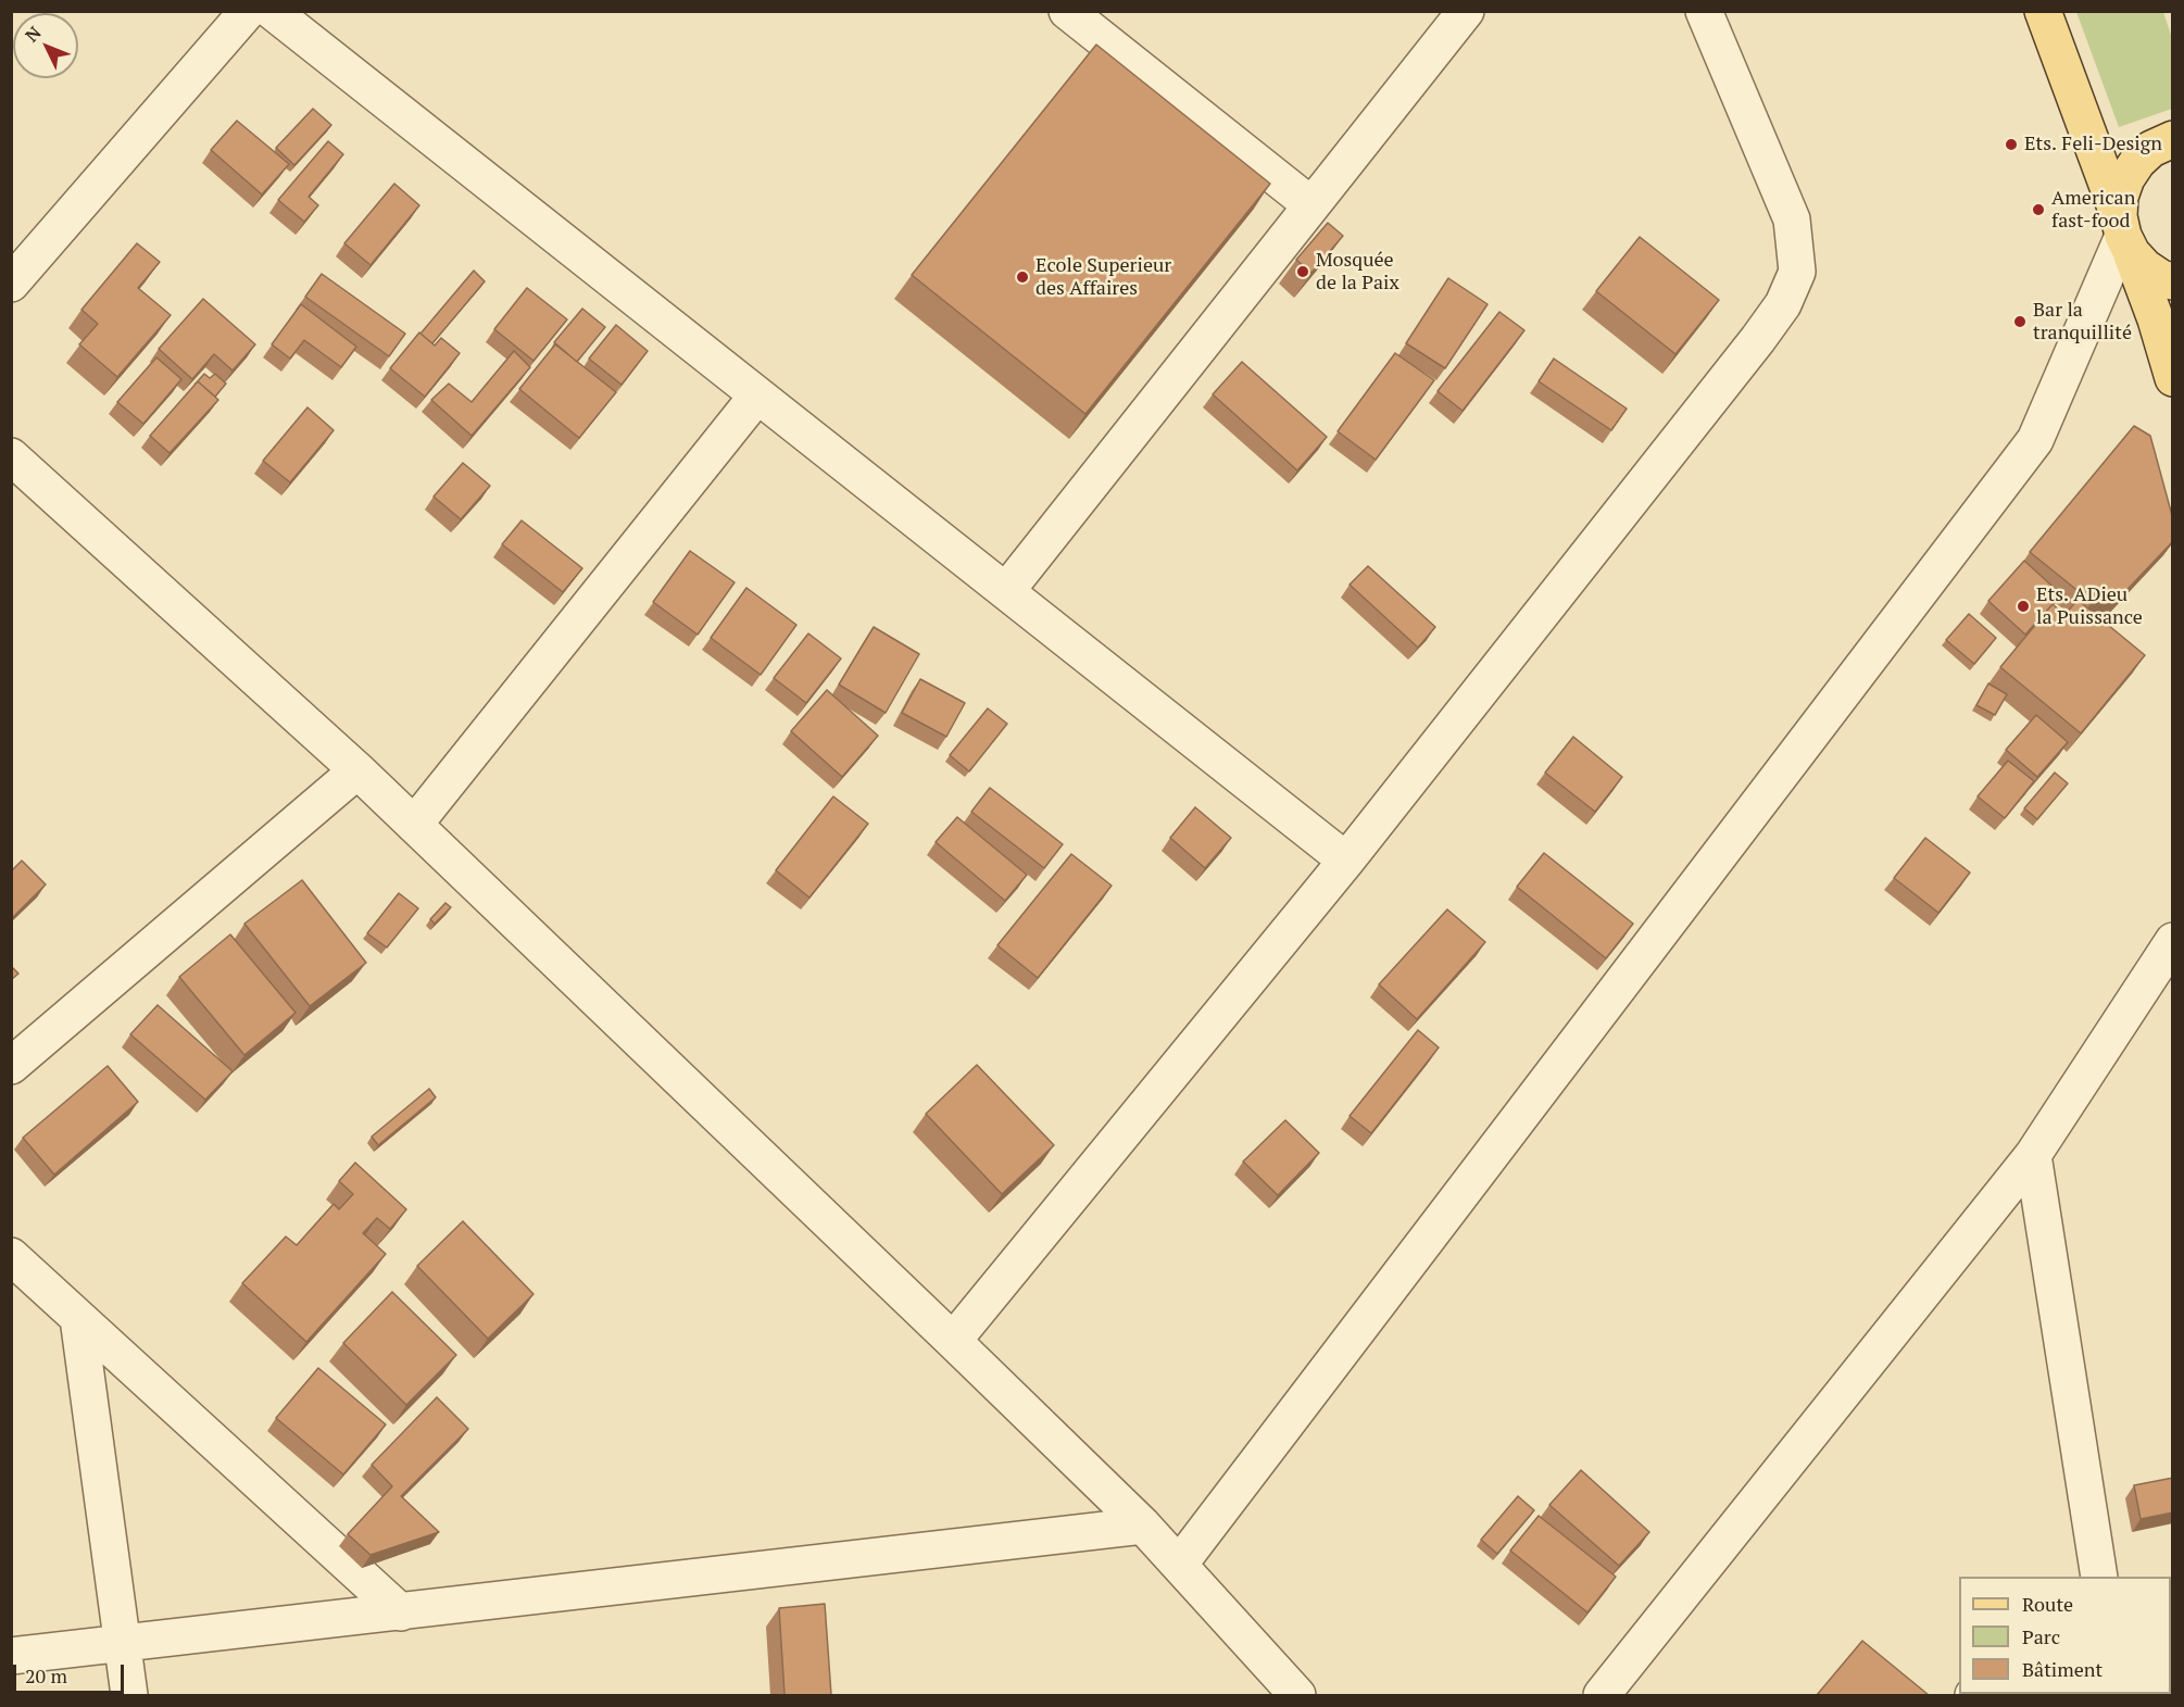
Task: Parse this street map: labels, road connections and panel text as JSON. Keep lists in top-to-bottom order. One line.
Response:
{"places":["Ets. Feli-Design","American fast-food","Mosquée de la Paix","Ecole Superieur des Affaires","Bar la tranquillité","Ets. ADieu la Puissance"],"legend":["Route","Parc","Bâtiment"],"scale_bar":"20 m","north":"top left"}
